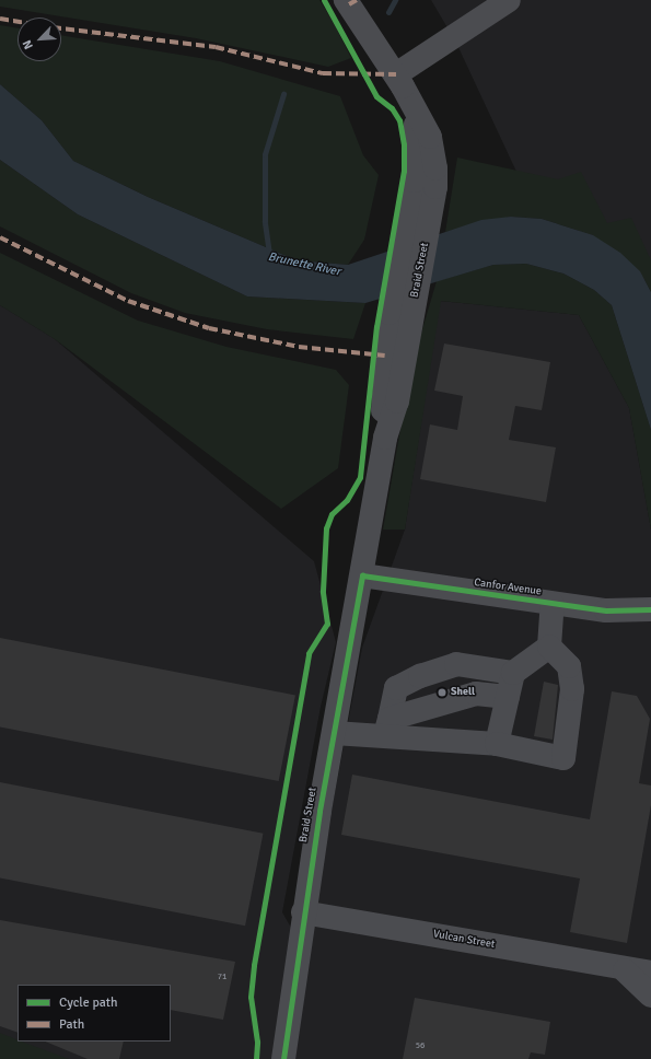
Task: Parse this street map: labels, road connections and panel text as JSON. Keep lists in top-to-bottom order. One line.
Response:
{"streets":{"street":["Braid Street","Canfor Avenue","Vulcan Street"]},"crossings":[["Braid Street","Canfor Avenue"],["Braid Street","Vulcan Street"]],"water":["Brunette River"],"places":["Shell"],"house_numbers":["71","56"],"legend":["Cycle path","Path"],"north":"bottom left"}
